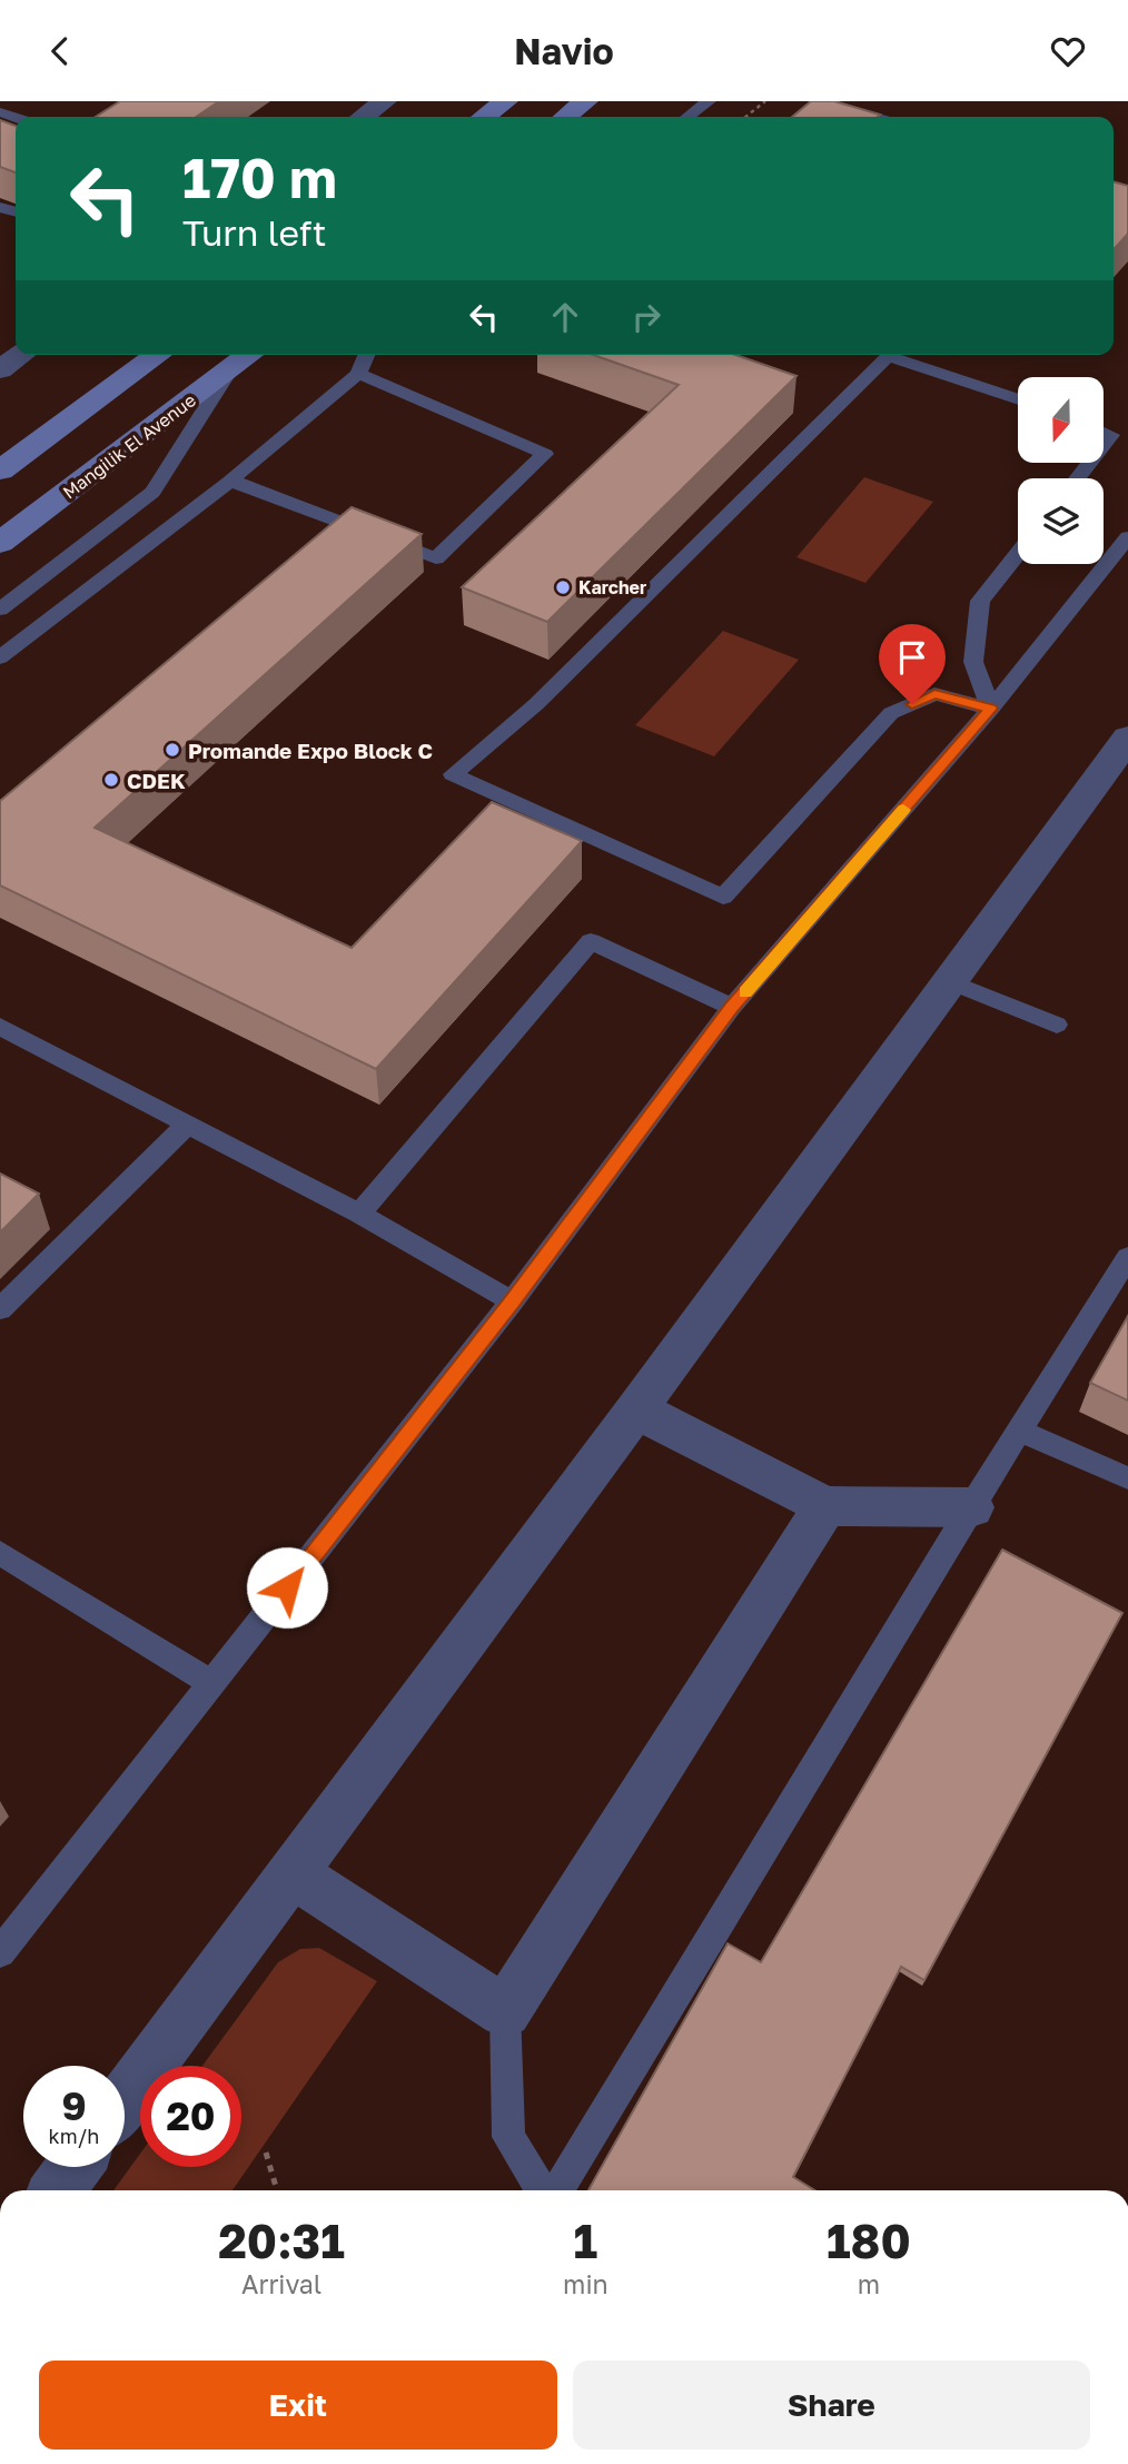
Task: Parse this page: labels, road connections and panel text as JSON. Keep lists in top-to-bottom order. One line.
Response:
{"streets":{"main road":["Mangilik El Avenue"]},"places":["Karcher","Promande Expo Block C","CDEK"],"north":"bottom","page":{"header":"Navio","turn":["170 m","Turn left"],"speed":"9 km/h","limit":"20","eta":["20:31","Arrival","1","min","180","m"],"buttons":["Exit","Share"]}}
